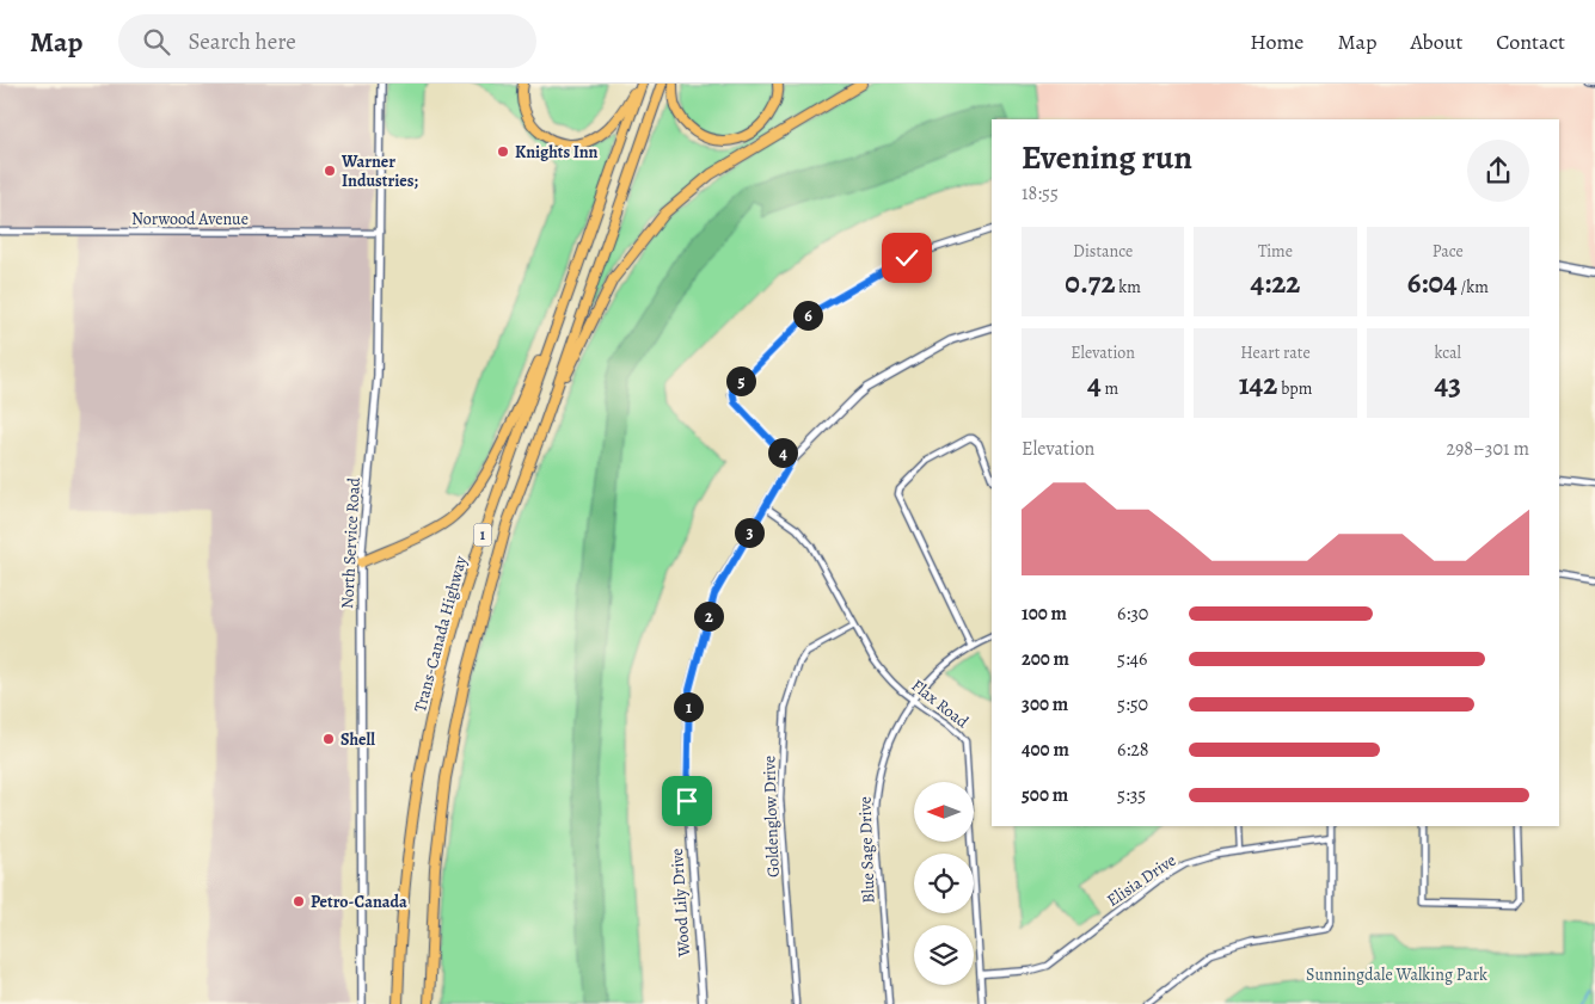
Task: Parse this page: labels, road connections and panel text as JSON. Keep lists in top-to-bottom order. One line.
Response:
{"streets":{"highway":["1","Trans-Canada Highway"],"street":["Norwood Avenue","North Service Road","Flax Road","Goldenglow Drive","Blue Sage Drive","Elisia Drive","Wood Lily Drive"]},"crossings":[["Norwood Avenue","North Service Road"],["Flax Road","Goldenglow Drive"],["Flax Road","Blue Sage Drive"],["Flax Road","Elisia Drive"],["Flax Road","Wood Lily Drive"]],"parks":["Sunningdale Walking Park"],"places":["Knights Inn","Warner Industries;","Shell","Petro-Canada"],"north":"left","page":{"header":"Map","search":"Search here","nav":["Home","Map","About","Contact"],"heading":["Evening run","18:55"],"stats":[["Distance","0.72 km"],["Time","4:22"],["Pace","6:04 /km"],["Elevation","4 m"],["Heart rate","142 bpm"],["kcal","43"]],"pins":["6","5","4","3","2","1"],"chart":["Elevation","298–301 m"],"list":[{"name":"100 m","note":"6:30"},{"name":"200 m","note":"5:46"},{"name":"300 m","note":"5:50"},{"name":"400 m","note":"6:28"},{"name":"500 m","note":"5:35"}]}}
